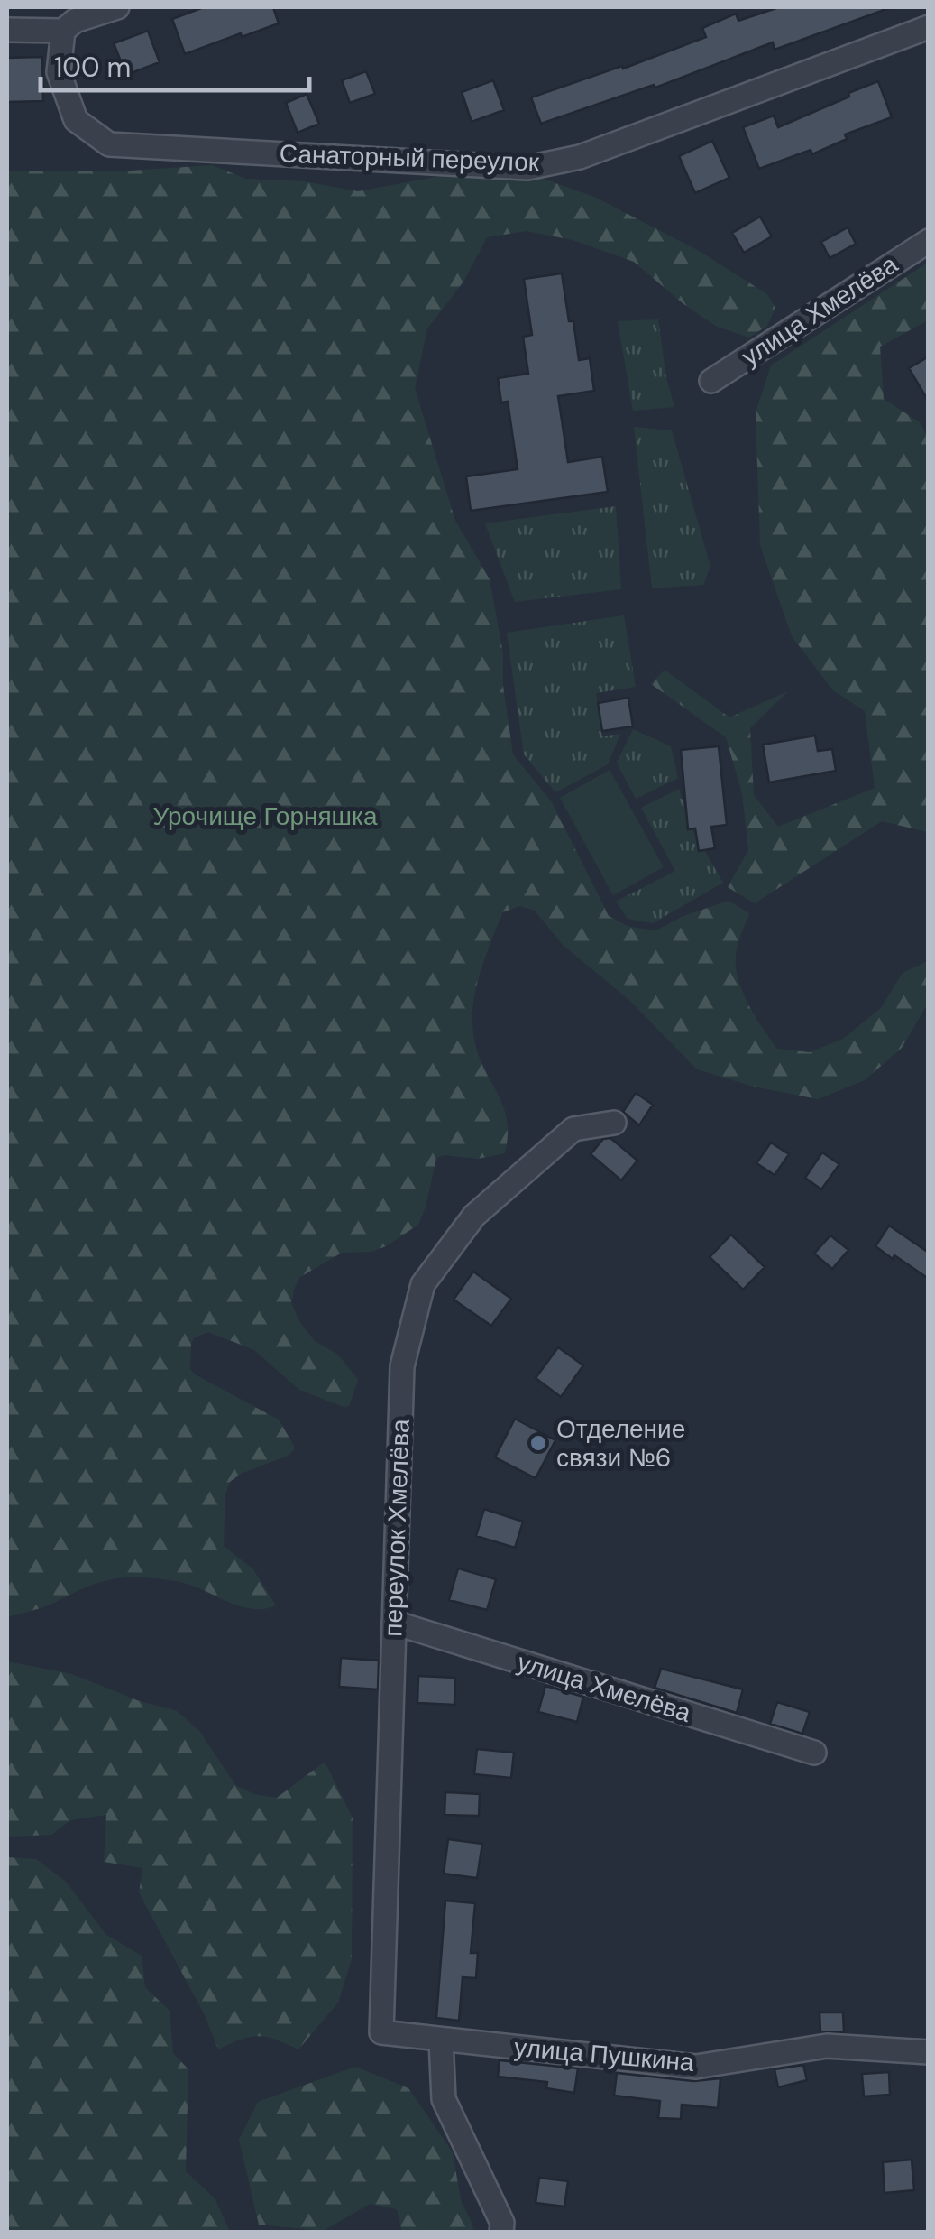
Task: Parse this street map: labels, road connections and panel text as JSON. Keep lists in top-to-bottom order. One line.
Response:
{"streets":{"street":["Санаторный переулок","улица Хмелёва","переулок Хмелёва","улица Пушкина"]},"crossings":[["улица Хмелёва","переулок Хмелёва"],["переулок Хмелёва","улица Пушкина"]],"parks":["Урочище Горняшка"],"places":["Отделение связи №6"],"scale_bar":"100 m"}
